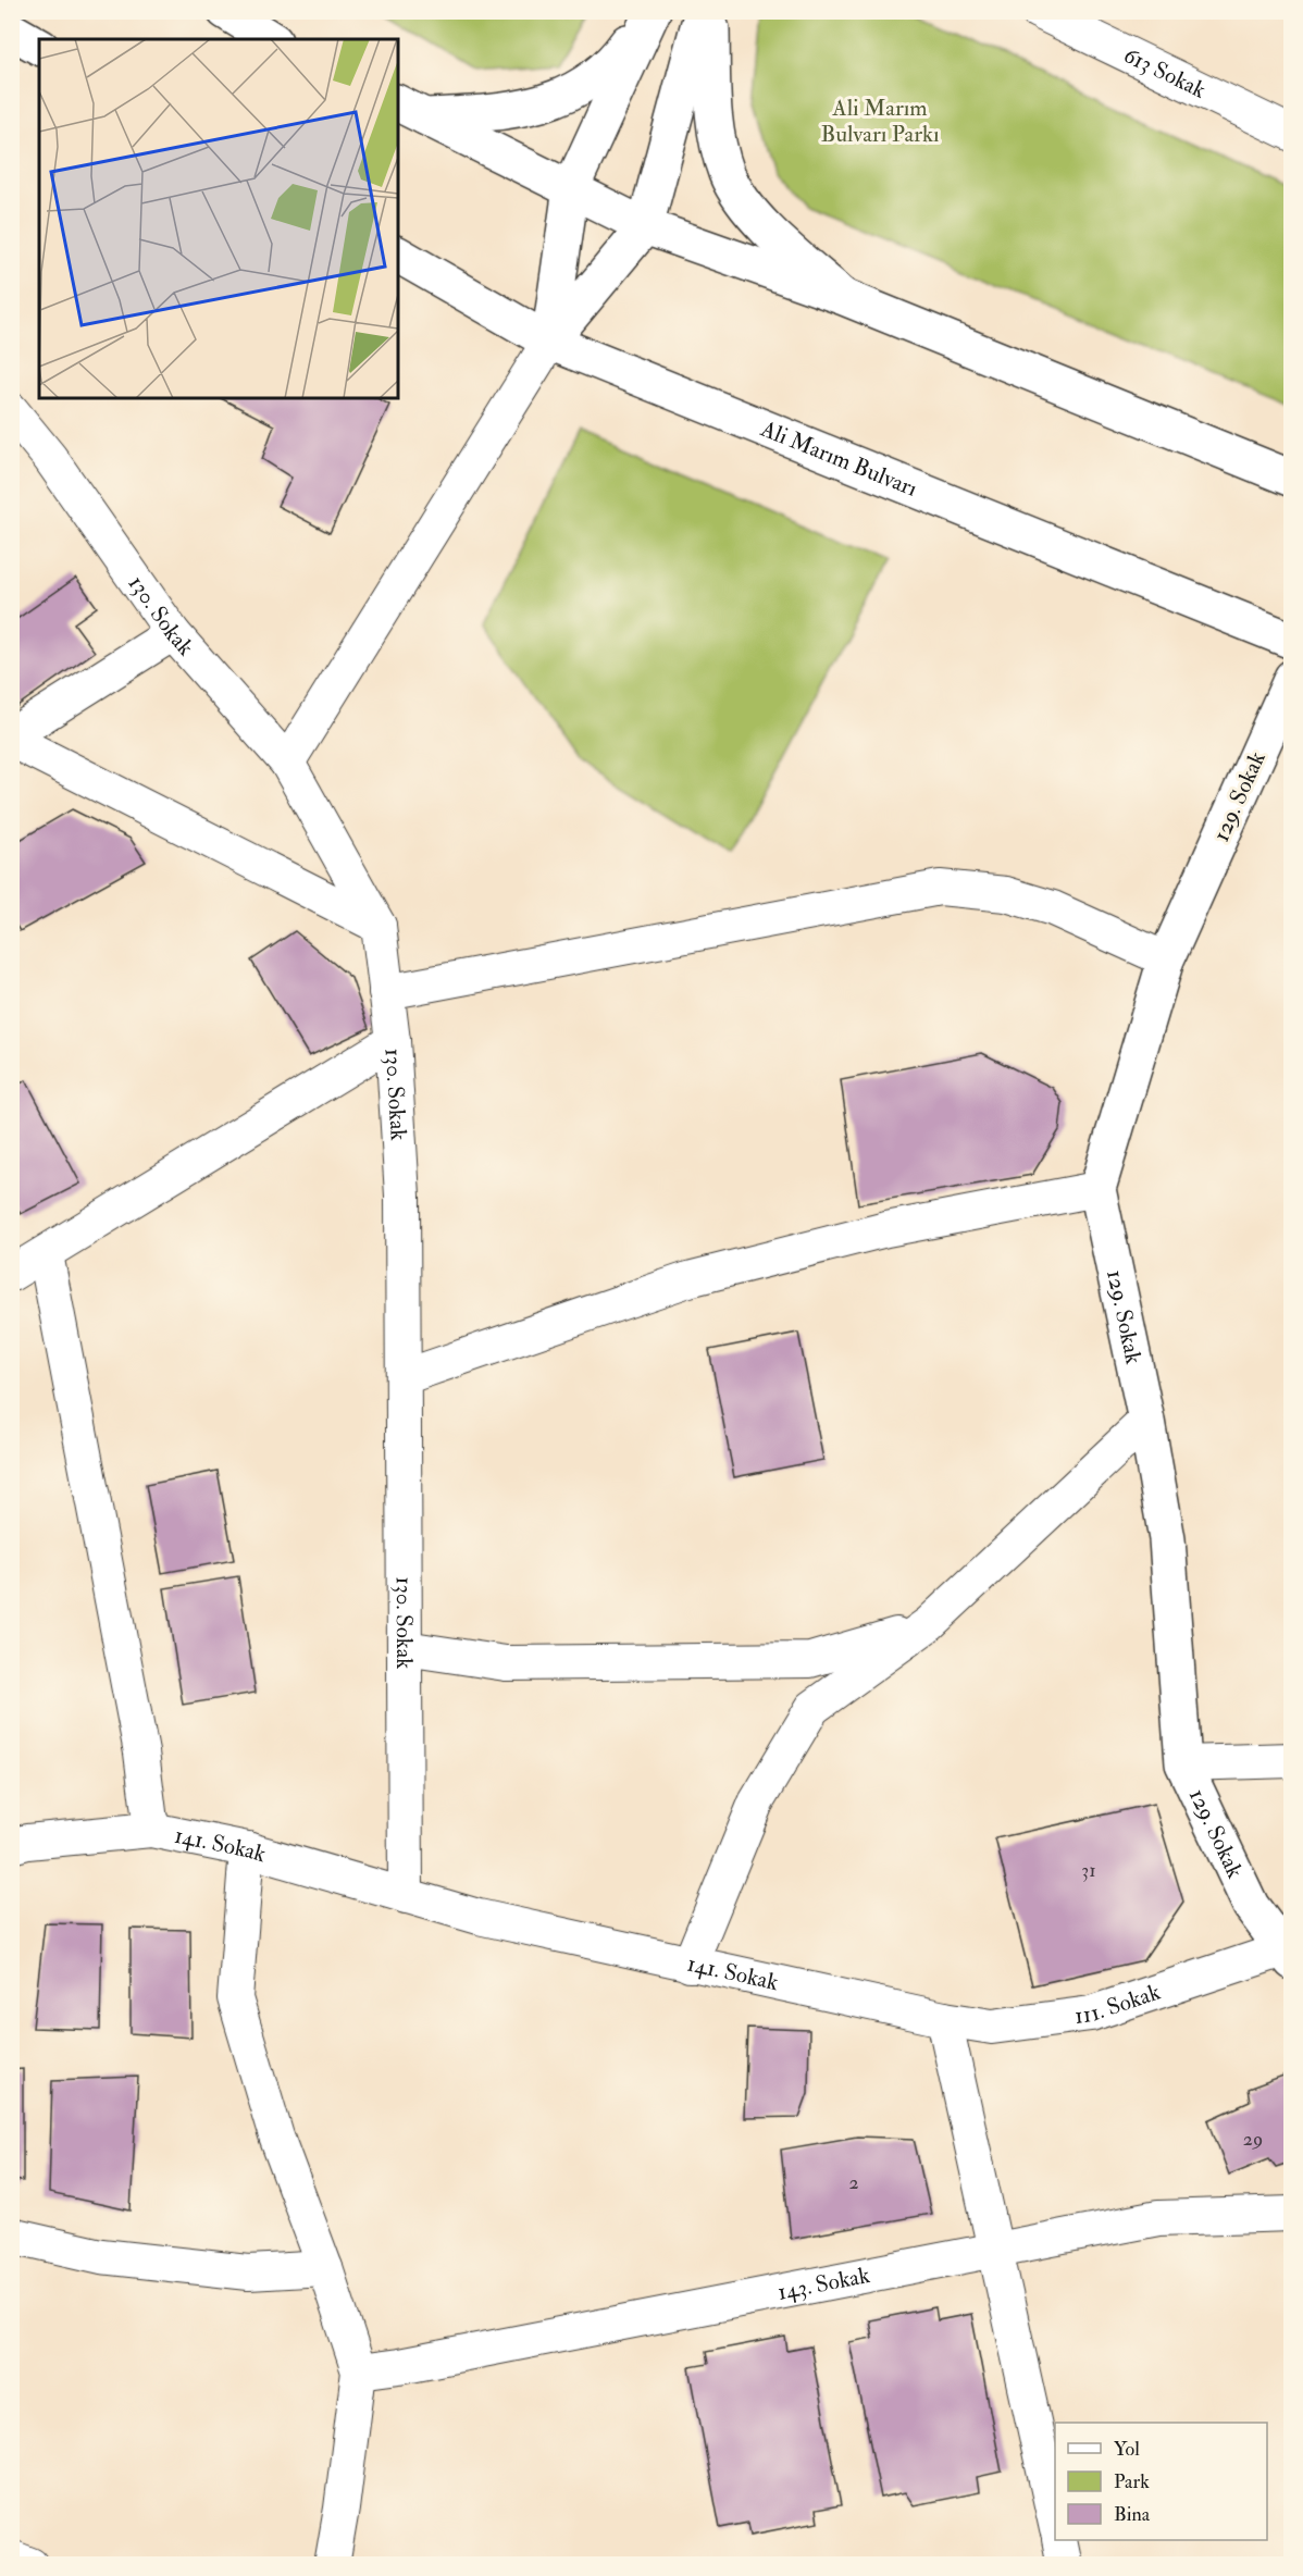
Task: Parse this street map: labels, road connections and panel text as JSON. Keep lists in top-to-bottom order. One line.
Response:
{"streets":{"street":["613 Sokak","Ali Marım Bulvarı","130. Sokak","129. Sokak","141. Sokak","111. Sokak","143. Sokak"]},"crossings":[["130. Sokak","141. Sokak"],["129. Sokak","111. Sokak"],["141. Sokak","111. Sokak"]],"parks":["Ali Marım Bulvarı Parkı"],"house_numbers":["31","29","2"],"legend":["Yol","Park","Bina"]}
